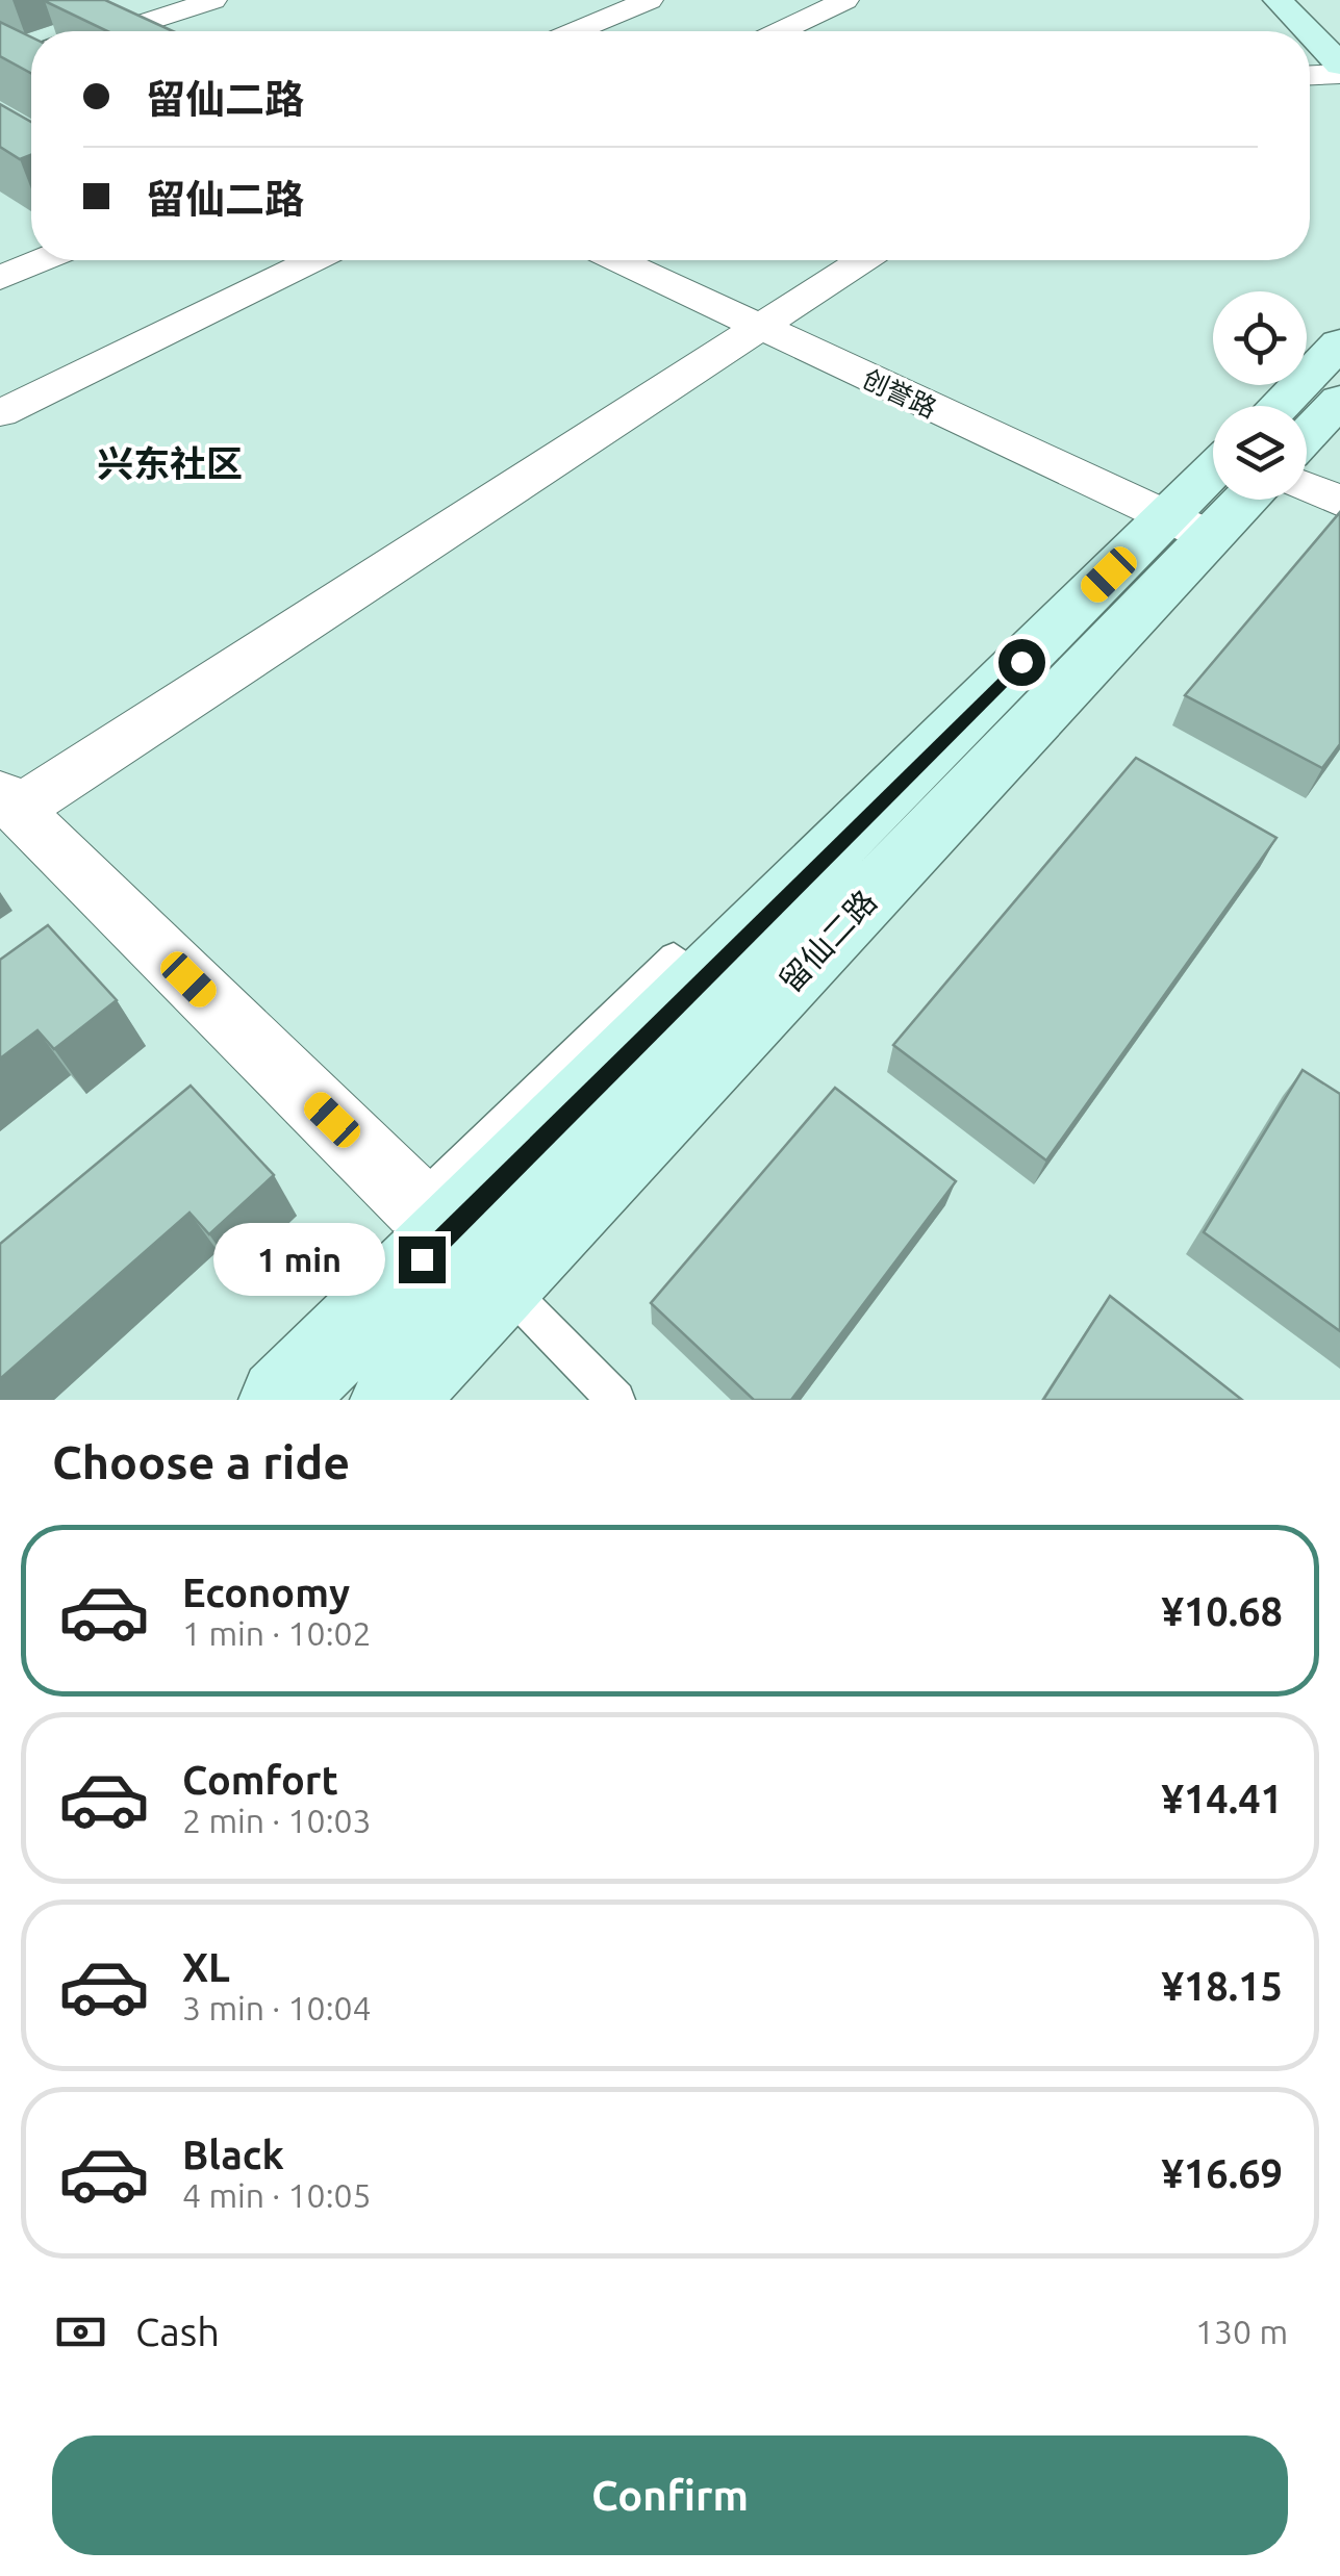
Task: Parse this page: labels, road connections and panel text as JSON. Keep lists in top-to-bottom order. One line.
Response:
{"streets":{"street":["创誉路","留仙二路"]},"crossings":[["创誉路","留仙二路"]],"districts":["兴东社区"],"page":{"banner":["留仙二路","留仙二路"],"bubble":"1 min","heading":"Choose a ride","list":[{"name":"Economy","note":"1 min · 10:02","value":"¥10.68"},{"name":"Comfort","note":"2 min · 10:03","value":"¥14.41"},{"name":"XL","note":"3 min · 10:04","value":"¥18.15"},{"name":"Black","note":"4 min · 10:05","value":"¥16.69"}],"pay":["Cash","130 m"],"buttons":"Confirm"}}
